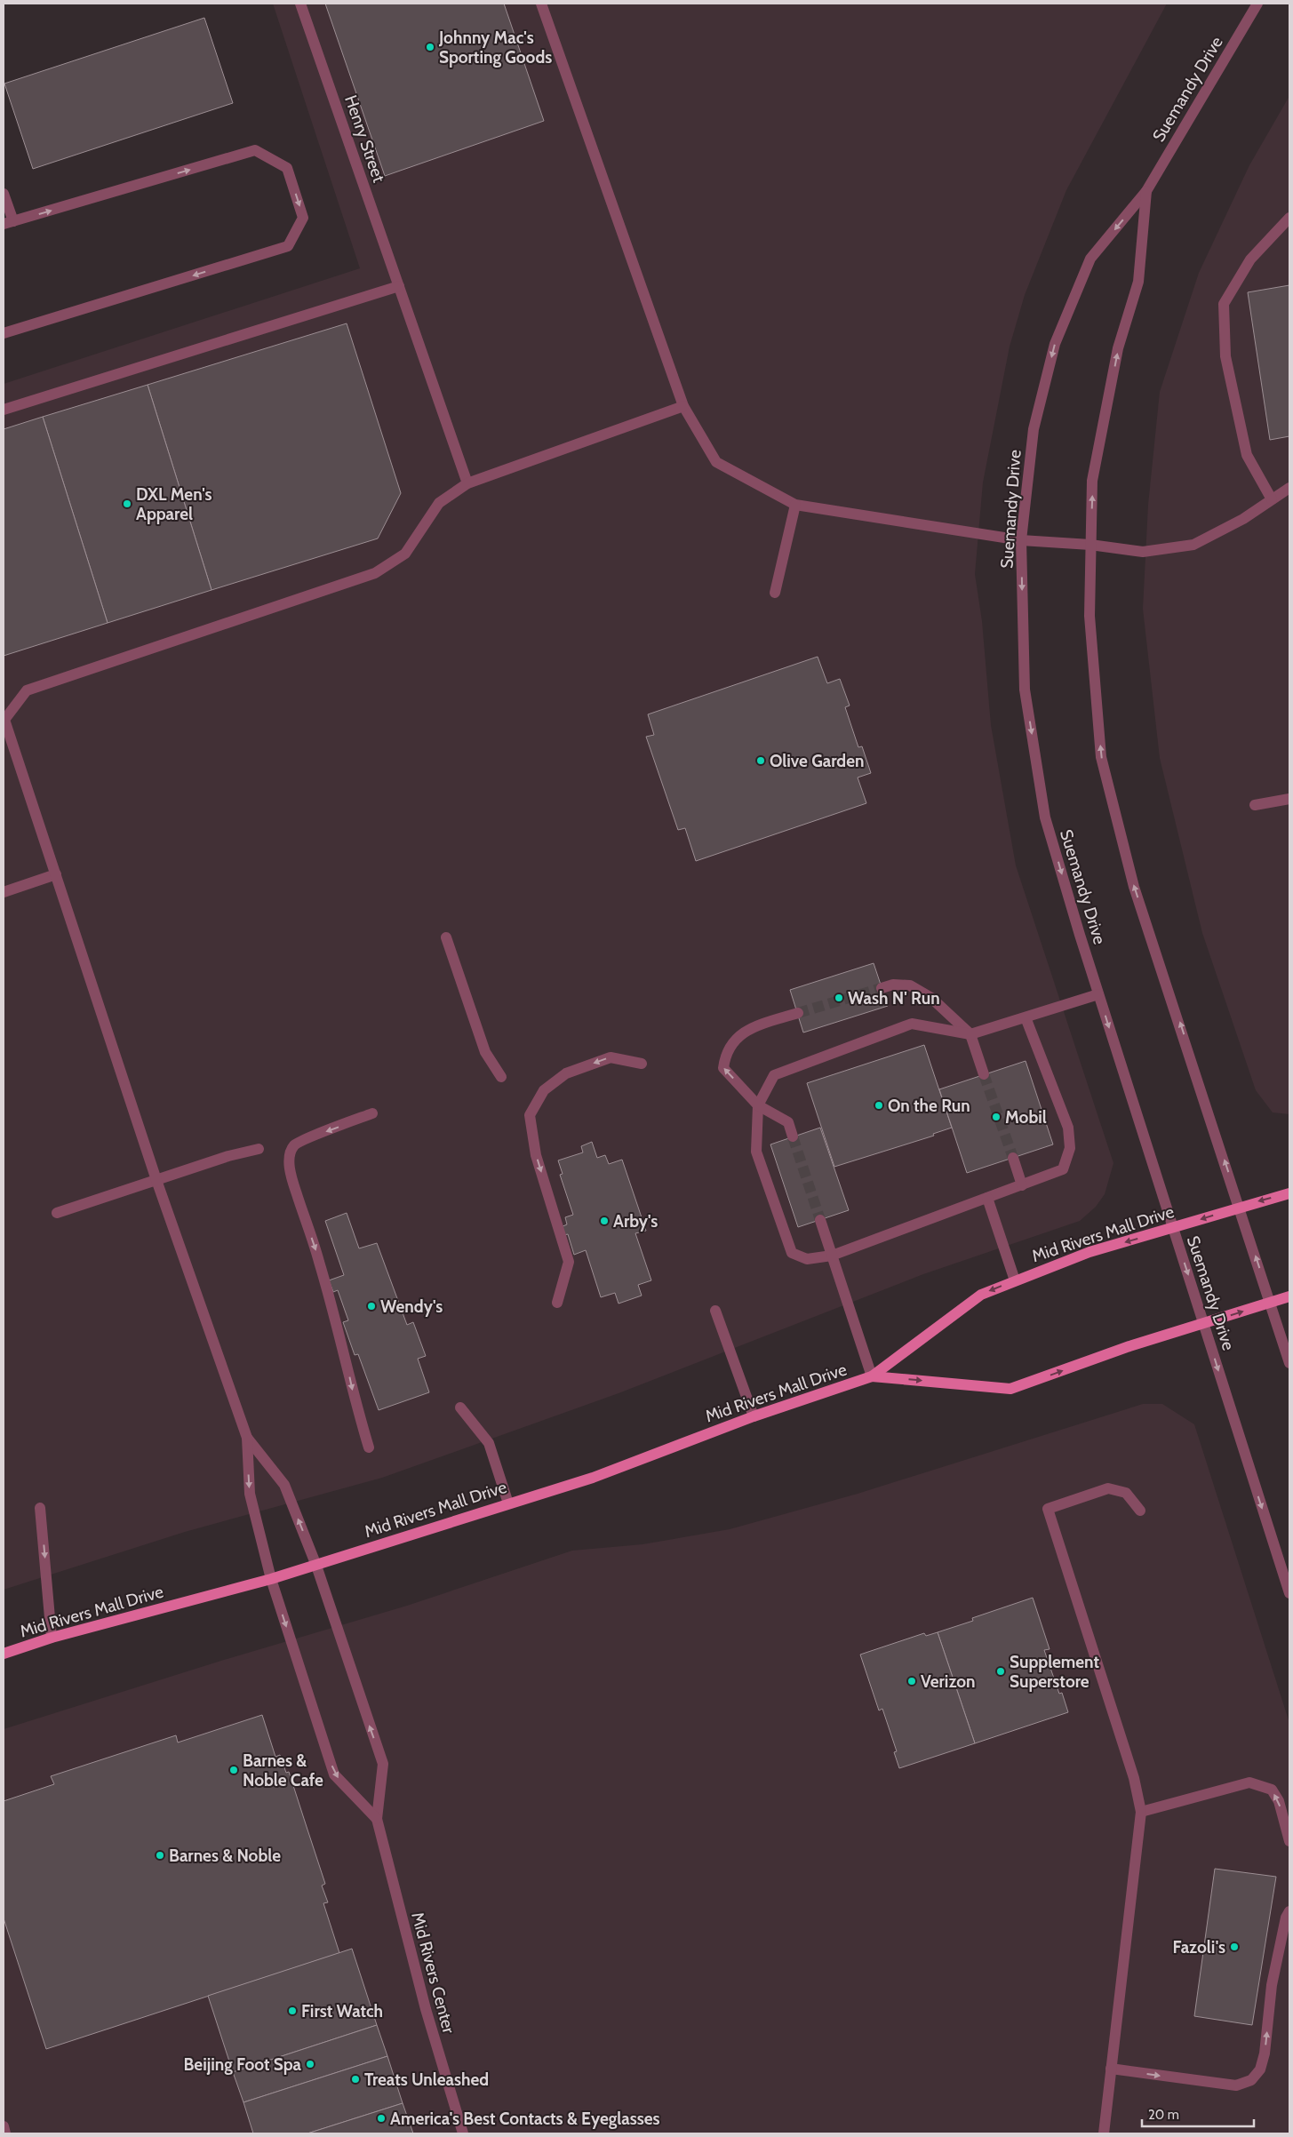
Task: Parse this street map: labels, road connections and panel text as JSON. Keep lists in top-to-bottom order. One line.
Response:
{"streets":{"main road":["Mid Rivers Mall Drive"],"street":["Suemandy Drive","Henry Street","Mid Rivers Center"]},"crossings":[["Suemandy Drive","Mid Rivers Mall Drive"],["Mid Rivers Mall Drive","Mid Rivers Center"]],"places":["Johnny Mac's Sporting Goods","DXL Men's Apparel","Olive Garden","Wash N' Run","On the Run","Mobil","Arby's","Wendy's","Supplement Superstore","Verizon","Barnes & Noble Cafe","Barnes & Noble","Fazoli's","First Watch","Beijing Foot Spa","Treats Unleashed","America's Best Contacts & Eyeglasses"],"scale_bar":"20 m"}
